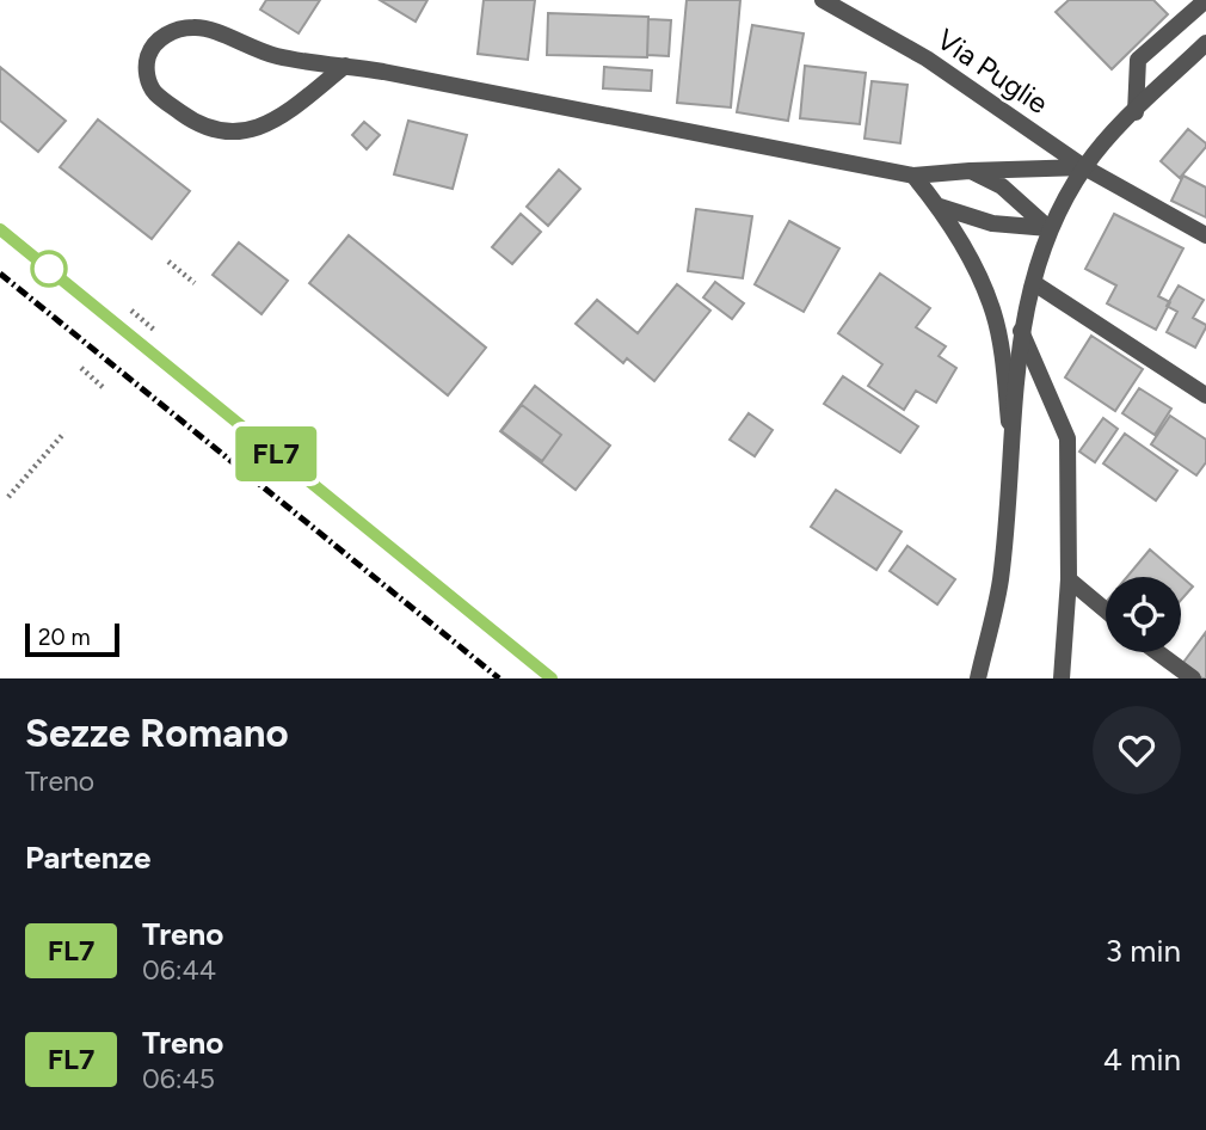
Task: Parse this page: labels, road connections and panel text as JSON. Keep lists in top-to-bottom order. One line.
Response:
{"streets":{"street":["Via Puglie"]},"scale_bar":"20 m","page":{"on_map":"FL7","scale":"20 m","heading":[["Sezze Romano","Treno"],"Partenze"],"list":[{"mark":"FL7","name":"Treno","note":"06:44","value":"3 min"},{"mark":"FL7","name":"Treno","note":"06:45","value":"4 min"}]}}
